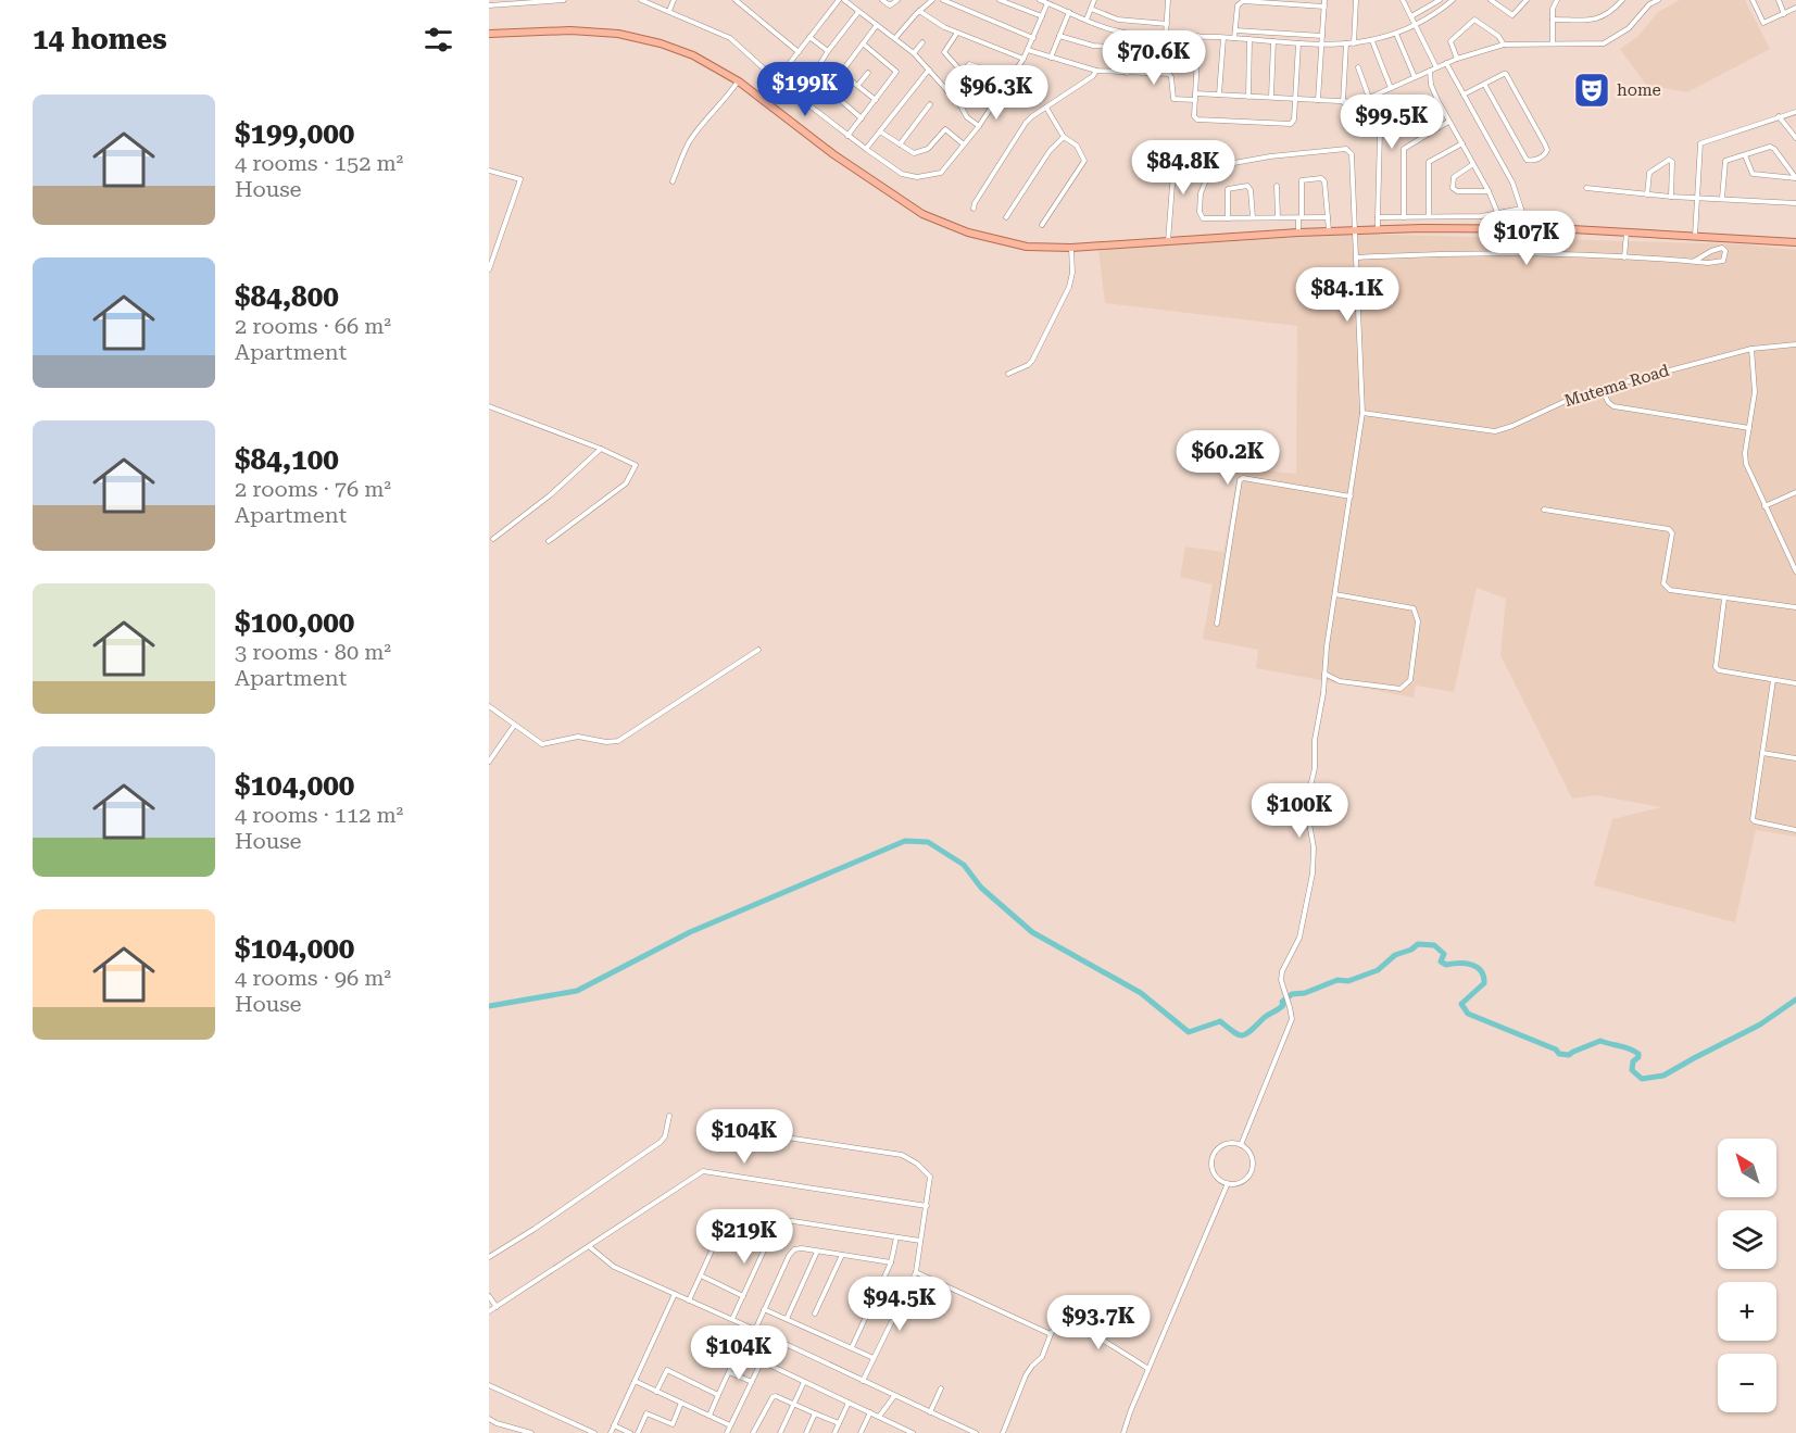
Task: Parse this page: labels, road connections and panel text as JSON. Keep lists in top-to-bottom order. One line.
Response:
{"streets":{"street":["Mutema Road"]},"places":{"theatre":["home"]},"north":"top left","page":{"heading":"14 homes","price":["$70.6K","$199K","$96.3K","$99.5K","$84.8K","$107K","$84.1K","$60.2K","$100K","$104K","$219K","$94.5K","$93.7K","$104K"],"list":[{"name":"$199,000","note":"4 rooms · 152 m² · House"},{"name":"$84,800","note":"2 rooms · 66 m² · Apartment"},{"name":"$84,100","note":"2 rooms · 76 m² · Apartment"},{"name":"$100,000","note":"3 rooms · 80 m² · Apartment"},{"name":"$104,000","note":"4 rooms · 112 m² · House"},{"name":"$104,000","note":"4 rooms · 96 m² · House"}],"map_buttons":["+","−"]}}
